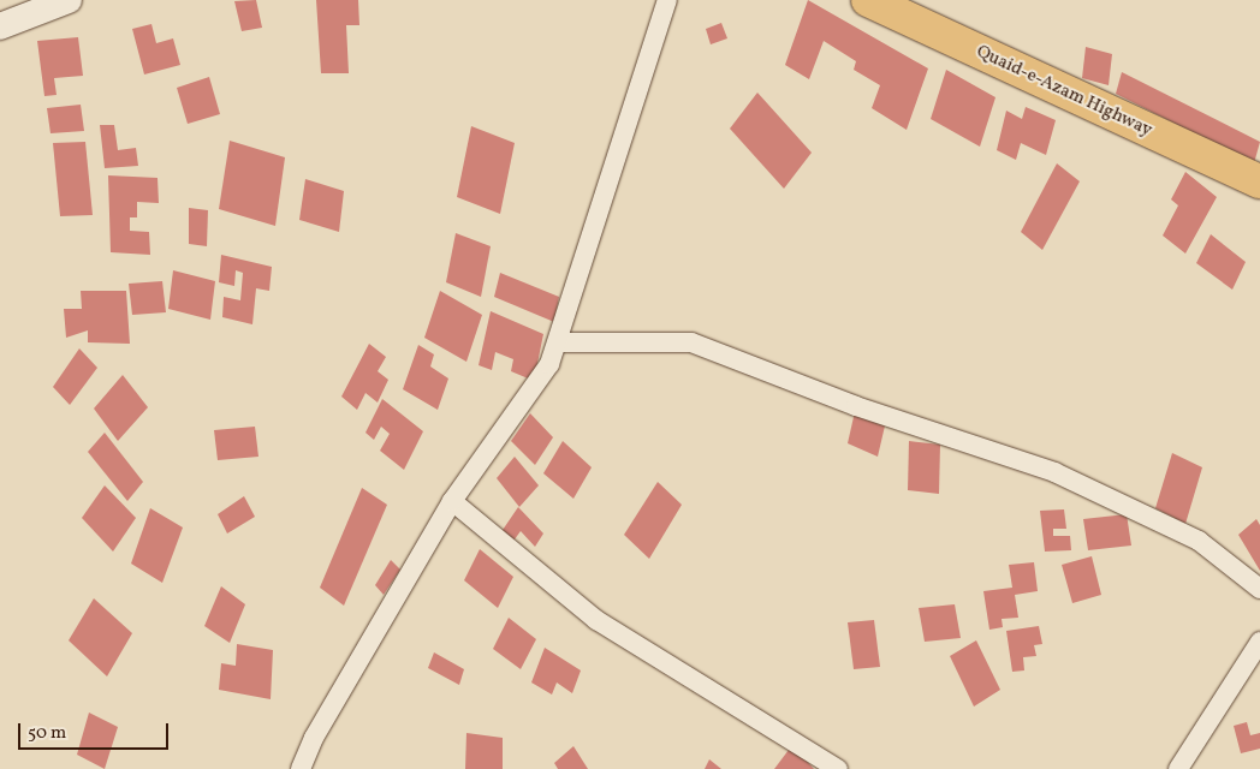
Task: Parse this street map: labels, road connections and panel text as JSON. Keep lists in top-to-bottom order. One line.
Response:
{"streets":{"highway":["Quaid-e-Azam Highway"]},"scale_bar":"50 m"}
